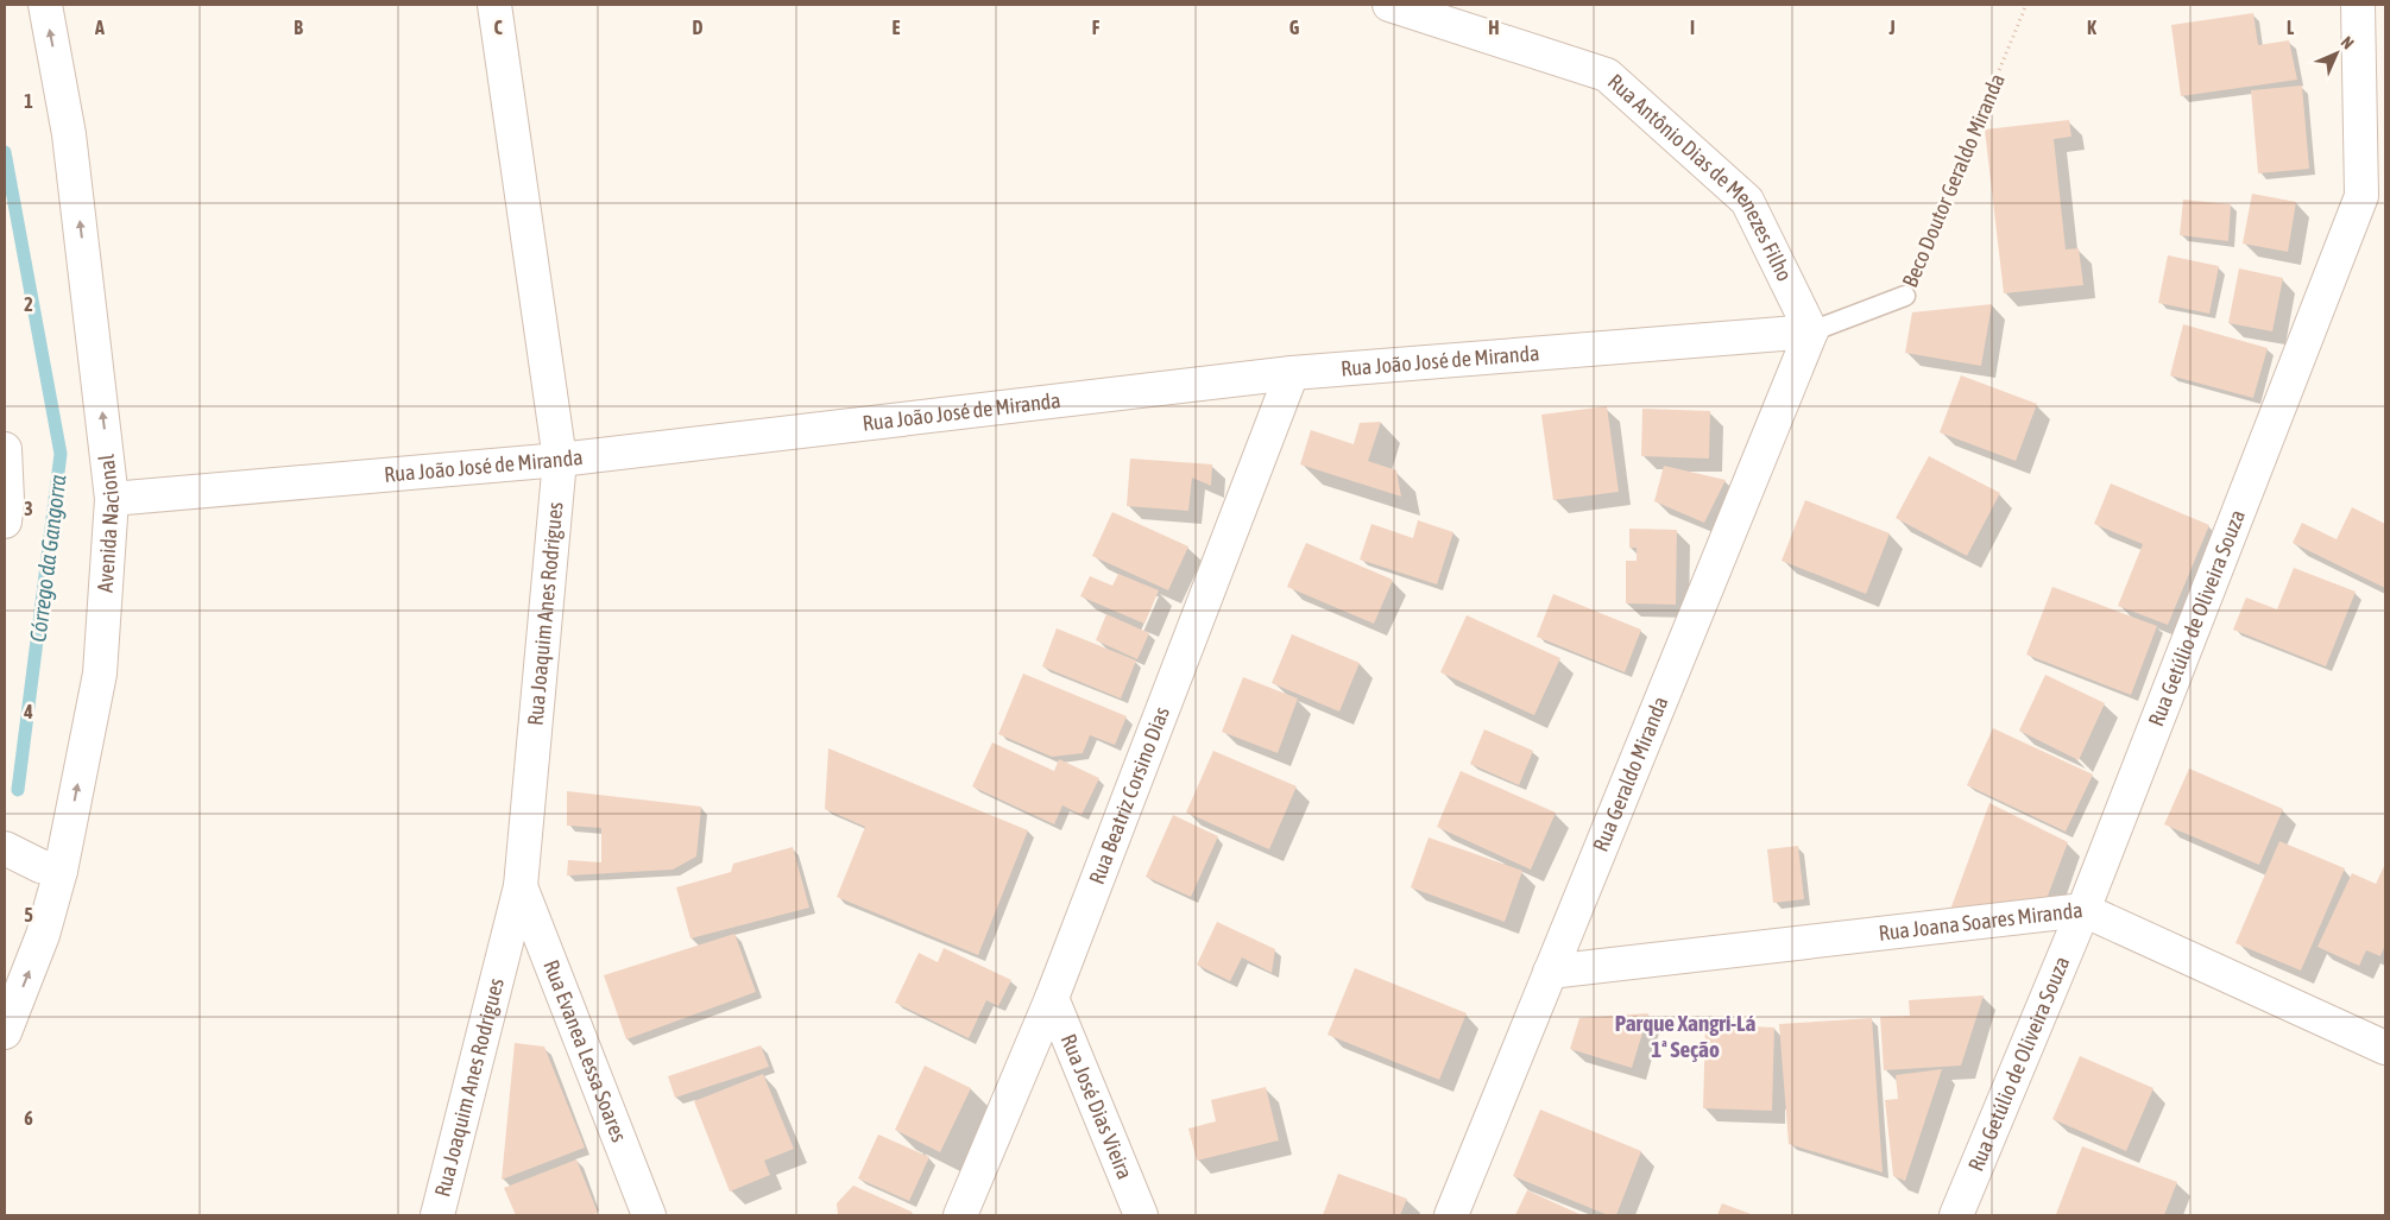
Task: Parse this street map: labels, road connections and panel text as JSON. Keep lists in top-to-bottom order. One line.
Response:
{"streets":{"street":["Rua Antônio Dias de Menezes Filho","Rua João José de Miranda","Avenida Nacional","Rua Joaquim Anes Rodrigues","Rua Getúlio de Oliveira Souza","Rua Geraldo Miranda","Rua Beatriz Corsino Dias","Rua Joana Soares Miranda","Rua Evanea Lessa Soares","Rua José Dias Vieira"],"lane":["Beco Doutor Geraldo Miranda"]},"crossings":[["Beco Doutor Geraldo Miranda","Rua Antônio Dias de Menezes Filho"],["Beco Doutor Geraldo Miranda","Rua João José de Miranda"],["Beco Doutor Geraldo Miranda","Rua Geraldo Miranda"],["Rua Antônio Dias de Menezes Filho","Rua João José de Miranda"],["Rua Antônio Dias de Menezes Filho","Rua Geraldo Miranda"],["Rua João José de Miranda","Avenida Nacional"],["Rua João José de Miranda","Rua Joaquim Anes Rodrigues"],["Rua João José de Miranda","Rua Geraldo Miranda"],["Rua João José de Miranda","Rua Beatriz Corsino Dias"],["Rua Joaquim Anes Rodrigues","Rua Evanea Lessa Soares"],["Rua Getúlio de Oliveira Souza","Rua Joana Soares Miranda"],["Rua Geraldo Miranda","Rua Joana Soares Miranda"],["Rua Beatriz Corsino Dias","Rua José Dias Vieira"]],"one_way":["Avenida Nacional"],"districts":["Parque Xangri-Lá 1ª Seção"],"water":["Córrego da Gangorra"],"north":"top right","grid":{"columns":["A","B","C","D","E","F","G","H","I","J","K","L"],"rows":["1","2","3","4","5","6"]}}
